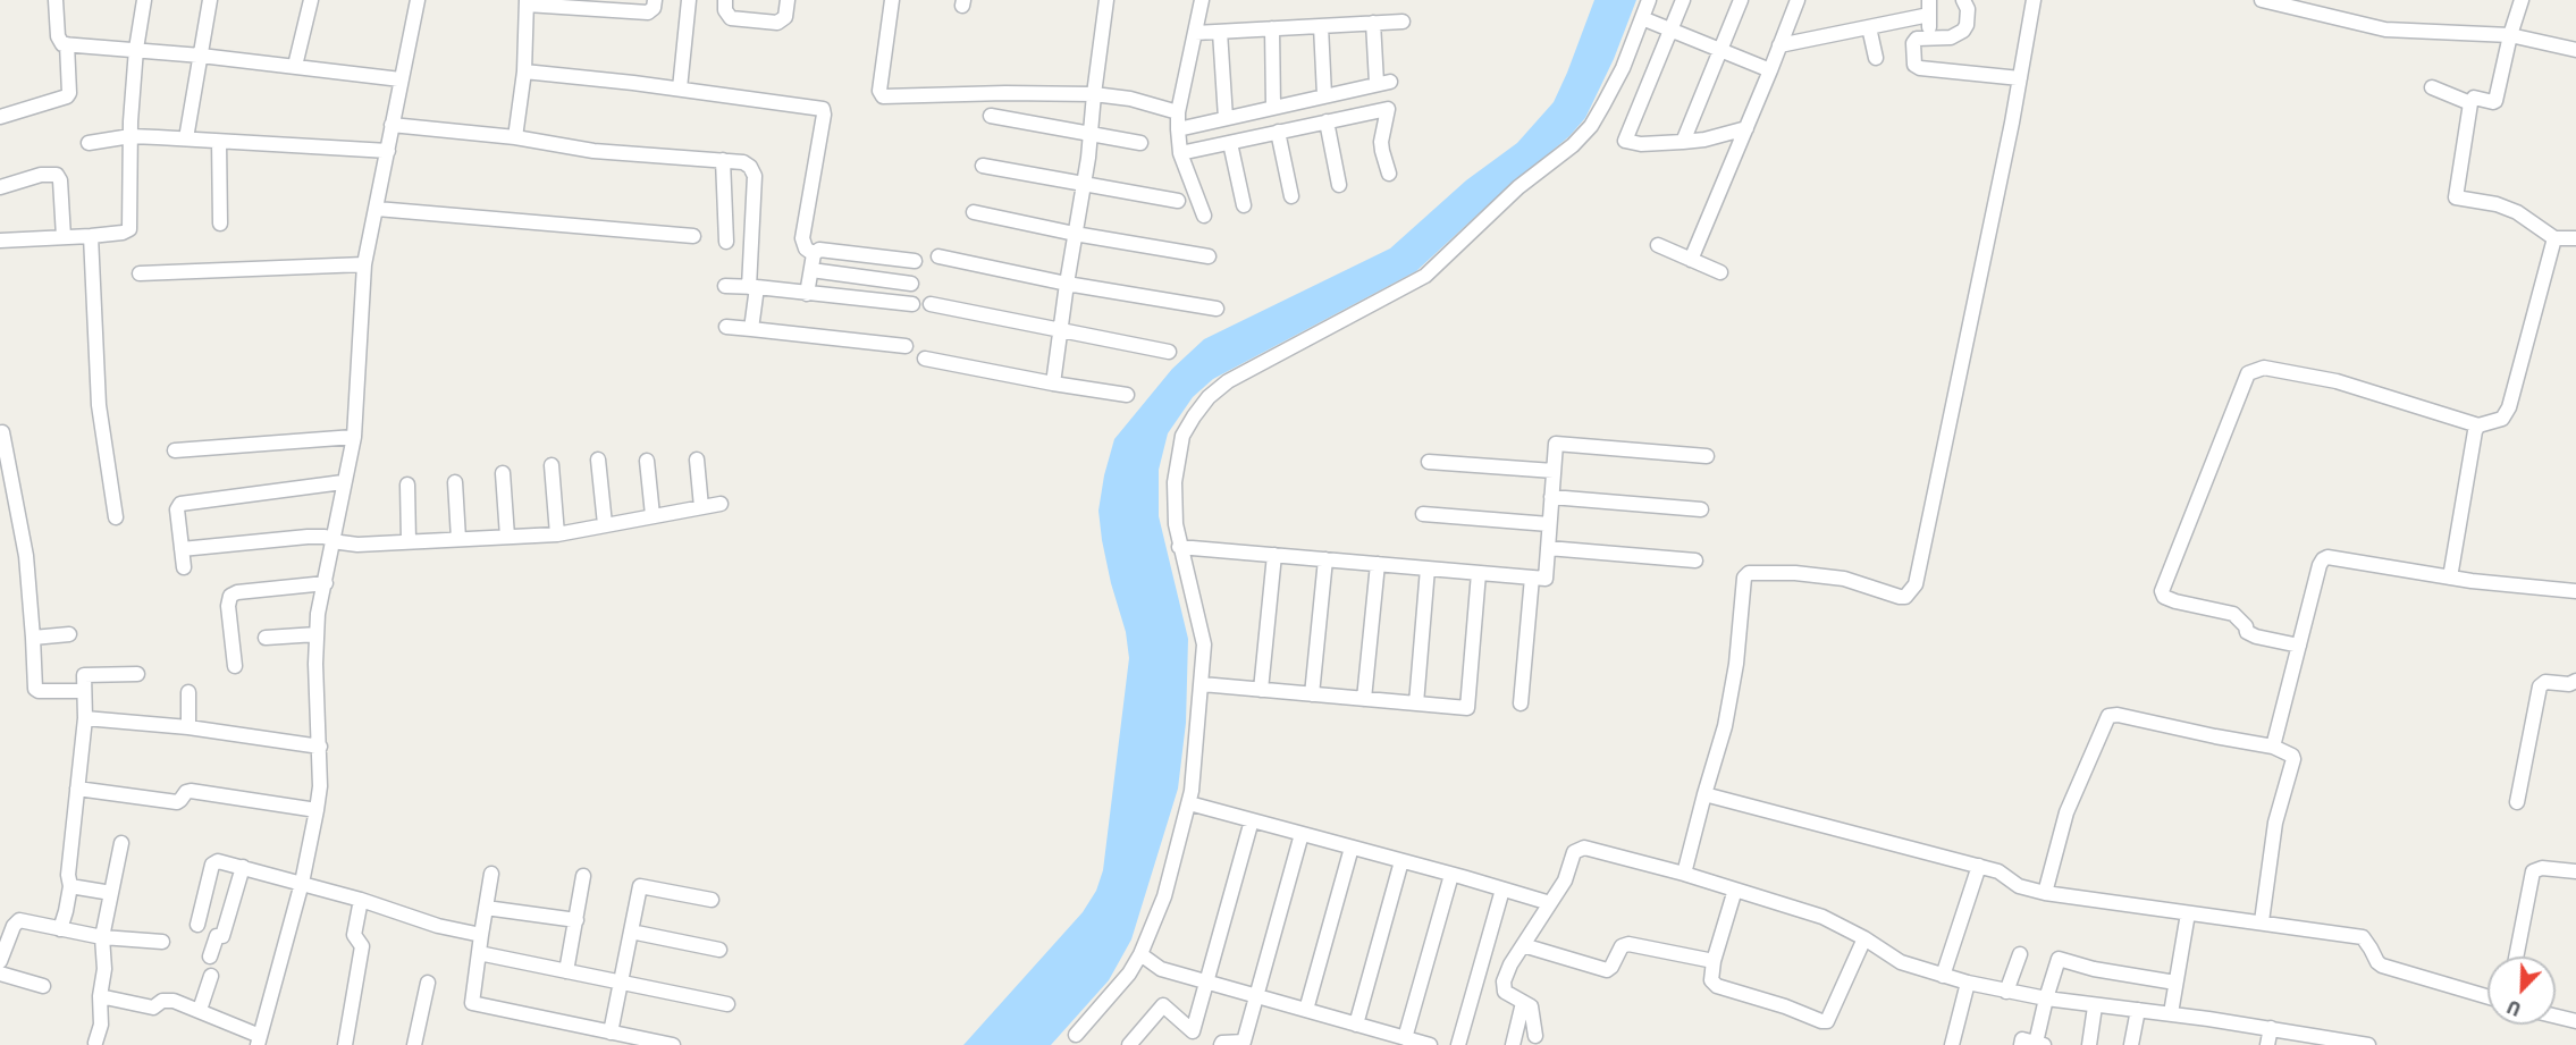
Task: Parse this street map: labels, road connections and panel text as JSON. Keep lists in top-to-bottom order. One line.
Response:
{"north":"bottom left"}
